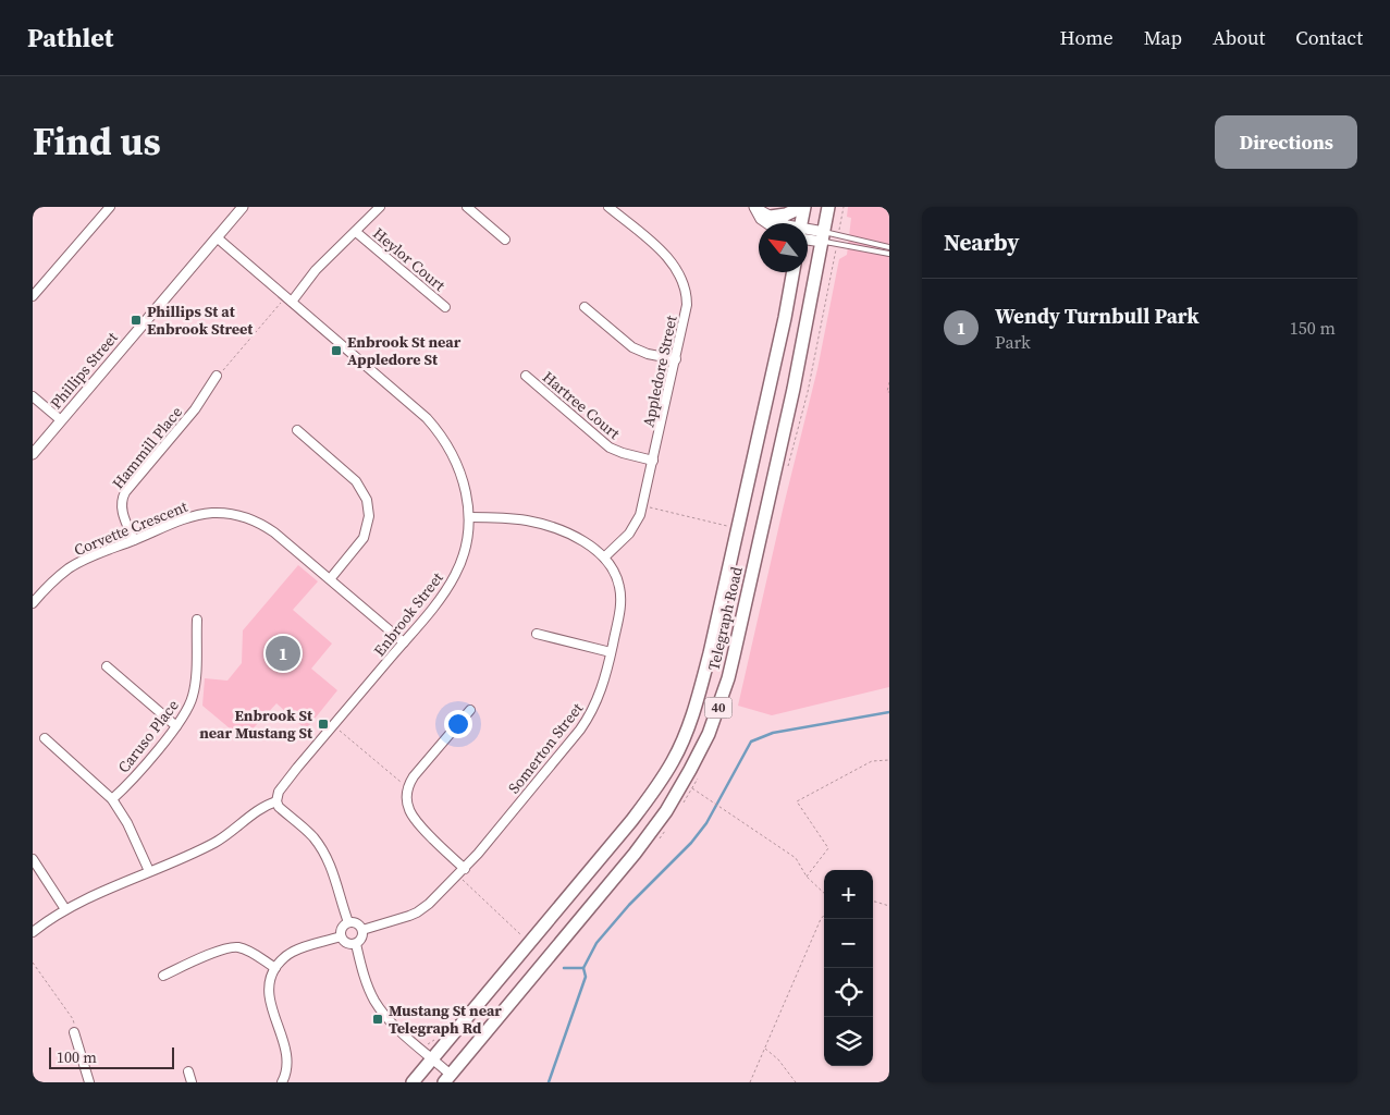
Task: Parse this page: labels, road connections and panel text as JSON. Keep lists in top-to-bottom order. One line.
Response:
{"streets":{"main road":["Telegraph Road","40"],"street":["Heylor Court","Phillips Street","Appledore Street","Hartree Court","Hammill Place","Corvette Crescent","Enbrook Street","Caruso Place","Somerton Street"]},"crossings":[["Phillips Street","Enbrook Street"],["Appledore Street","Hartree Court"],["Appledore Street","Somerton Street"],["Hammill Place","Corvette Crescent"],["Corvette Crescent","Enbrook Street"],["Enbrook Street","Somerton Street"]],"places":{"transit":["Phillips St at Enbrook Street","Enbrook St near Appledore St","Enbrook St near Mustang St","Mustang St near Telegraph Rd"]},"scale_bar":"100 m","north":"top left","page":{"header":"Pathlet","nav":["Home","Map","About","Contact"],"title":"Find us","buttons":"Directions","heading":"Nearby","list":[{"mark":"1","name":"Wendy Turnbull Park","note":"Park","value":"150 m"}],"pins":"1","map_buttons":["+","−"],"scale":"100 m"}}
